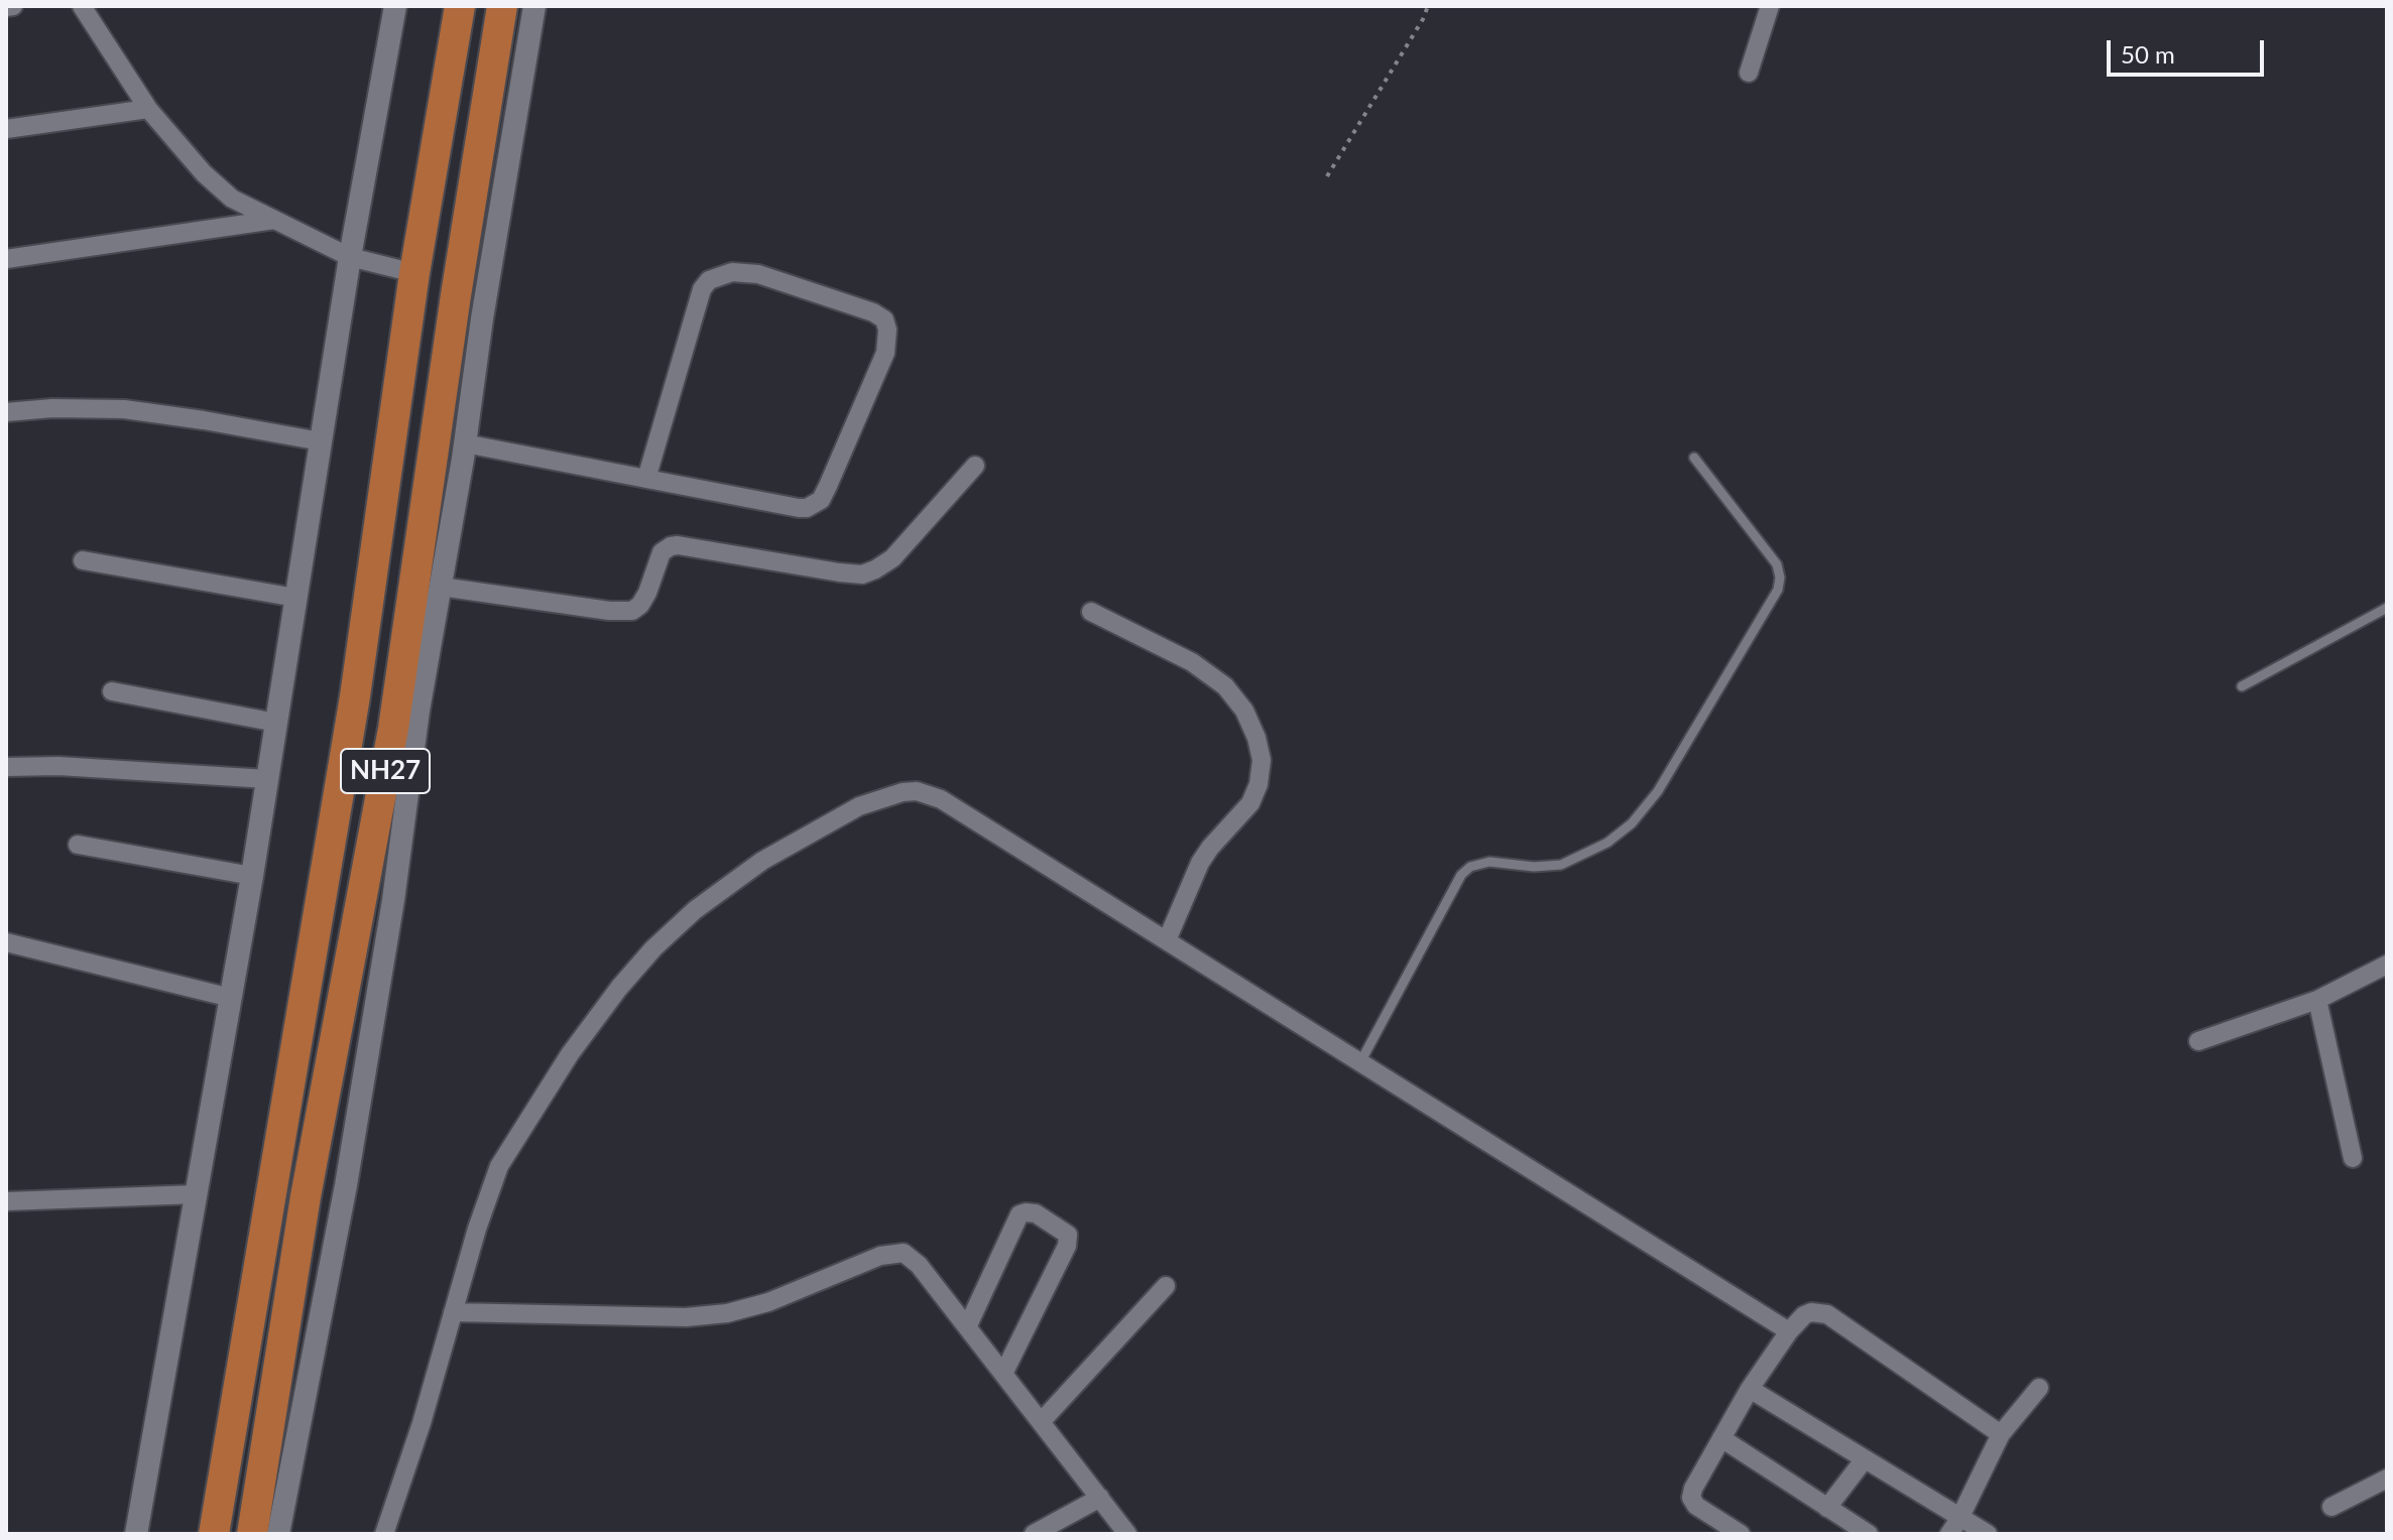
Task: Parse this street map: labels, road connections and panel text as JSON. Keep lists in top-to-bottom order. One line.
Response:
{"streets":{"highway":["NH27"]},"scale_bar":"50 m"}
